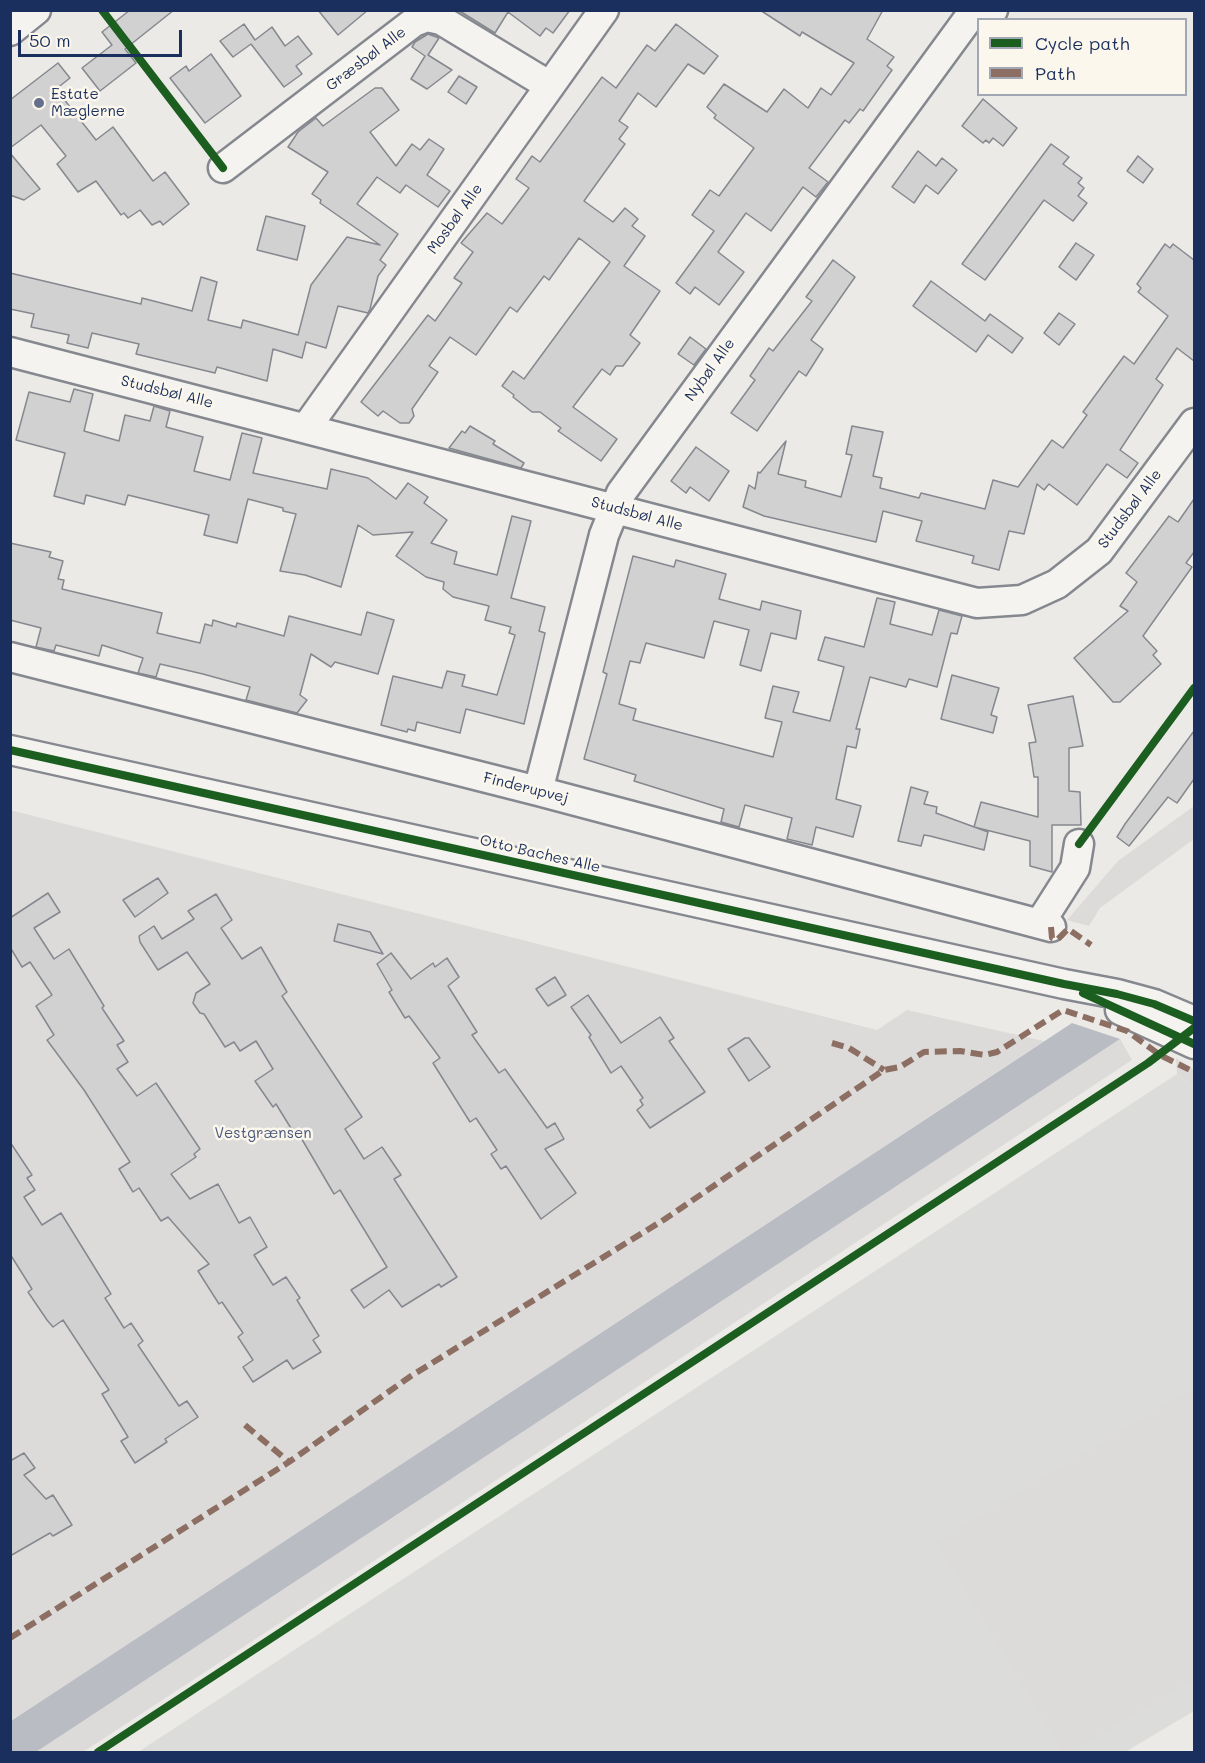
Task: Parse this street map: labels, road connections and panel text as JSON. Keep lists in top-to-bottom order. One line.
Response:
{"streets":{"street":["Græsbøl Alle","Mosbøl Alle","Nybøl Alle","Studsbøl Alle","Finderupvej","Otto Baches Alle"]},"crossings":[["Græsbøl Alle","Mosbøl Alle"],["Mosbøl Alle","Studsbøl Alle"],["Nybøl Alle","Studsbøl Alle"],["Nybøl Alle","Finderupvej"]],"parks":["Vestgrænsen"],"places":["Estate Mæglerne"],"legend":["Cycle path","Path"],"scale_bar":"50 m"}
